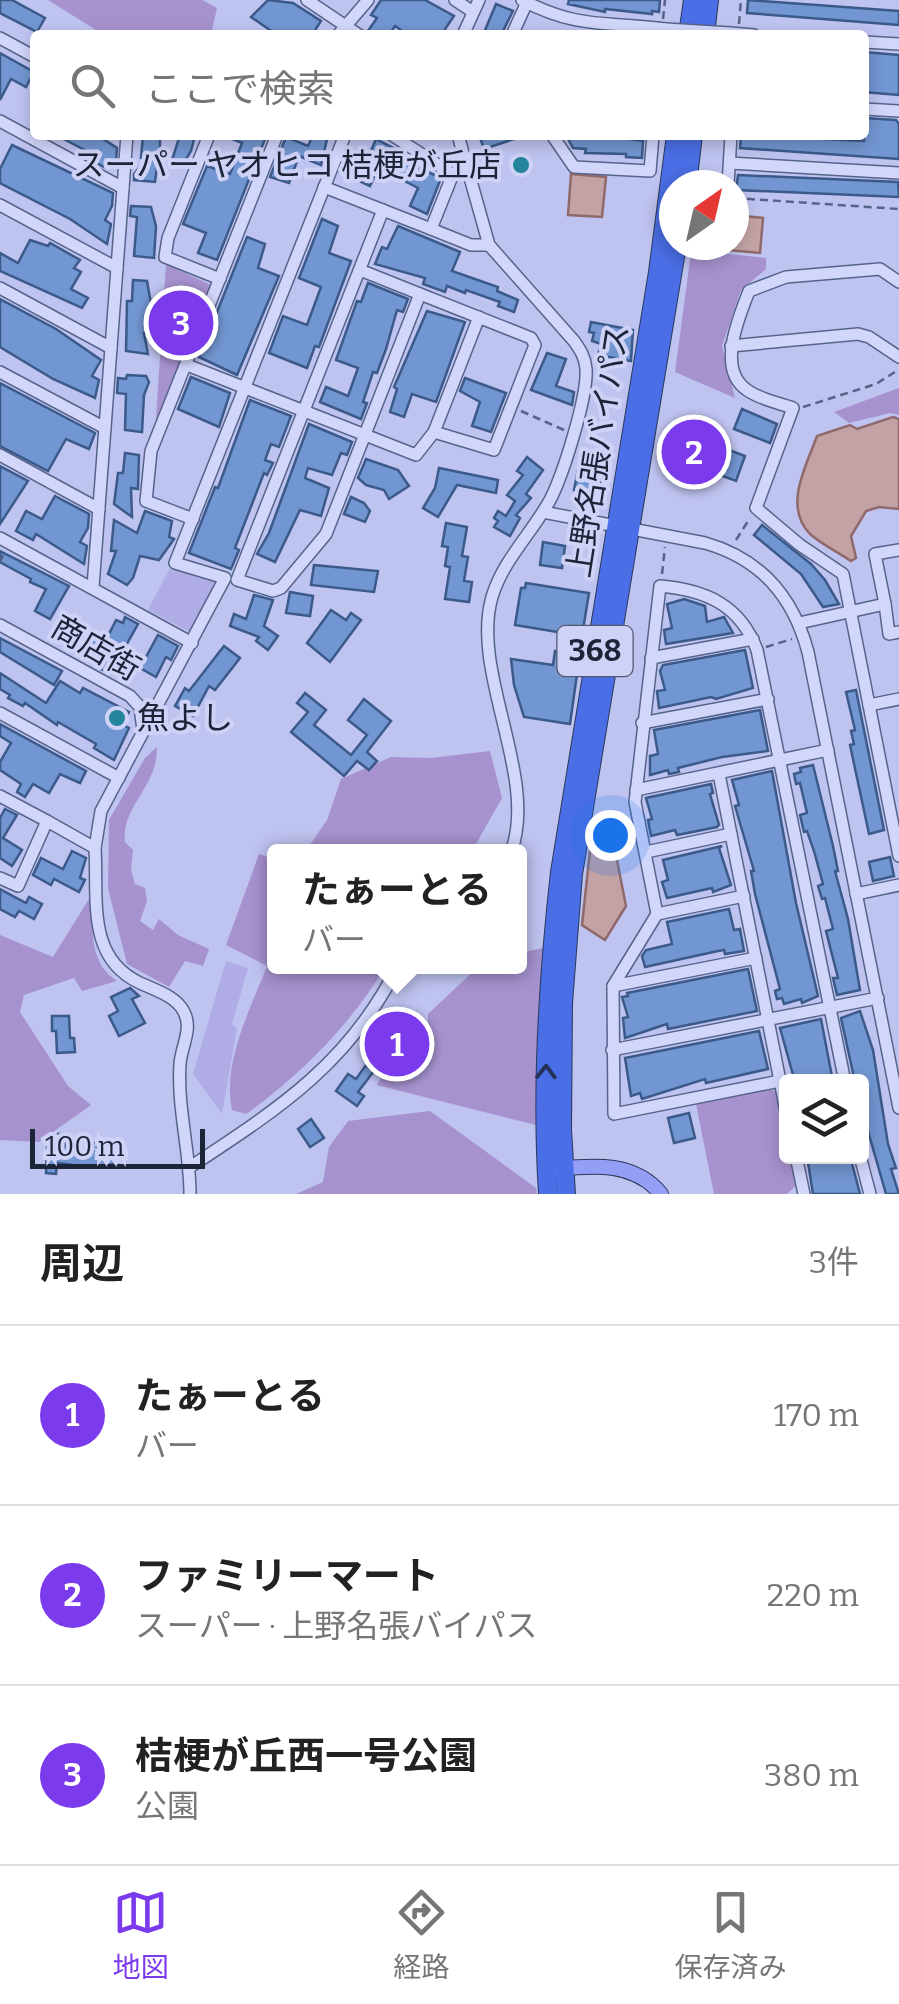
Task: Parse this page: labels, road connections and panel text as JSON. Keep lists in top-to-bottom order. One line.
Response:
{"streets":{"highway":["上野名張バイパス","368"],"street":["商店街"]},"places":["スーパー ヤオヒコ 桔梗が丘店","魚よし"],"scale_bar":"100 m","north":"top right","page":{"search":"ここで検索","pins":["3","2","1"],"popup":["たぁーとる","バー"],"scale":"100 m","heading":["周辺","3件"],"list":[{"mark":"1","name":"たぁーとる","note":"バー","value":"170 m"},{"mark":"2","name":"ファミリーマート","note":"スーパー · 上野名張バイパス","value":"220 m"},{"mark":"3","name":"桔梗が丘西一号公園","note":"公園","value":"380 m"}],"nav":["地図","経路","保存済み"]}}
